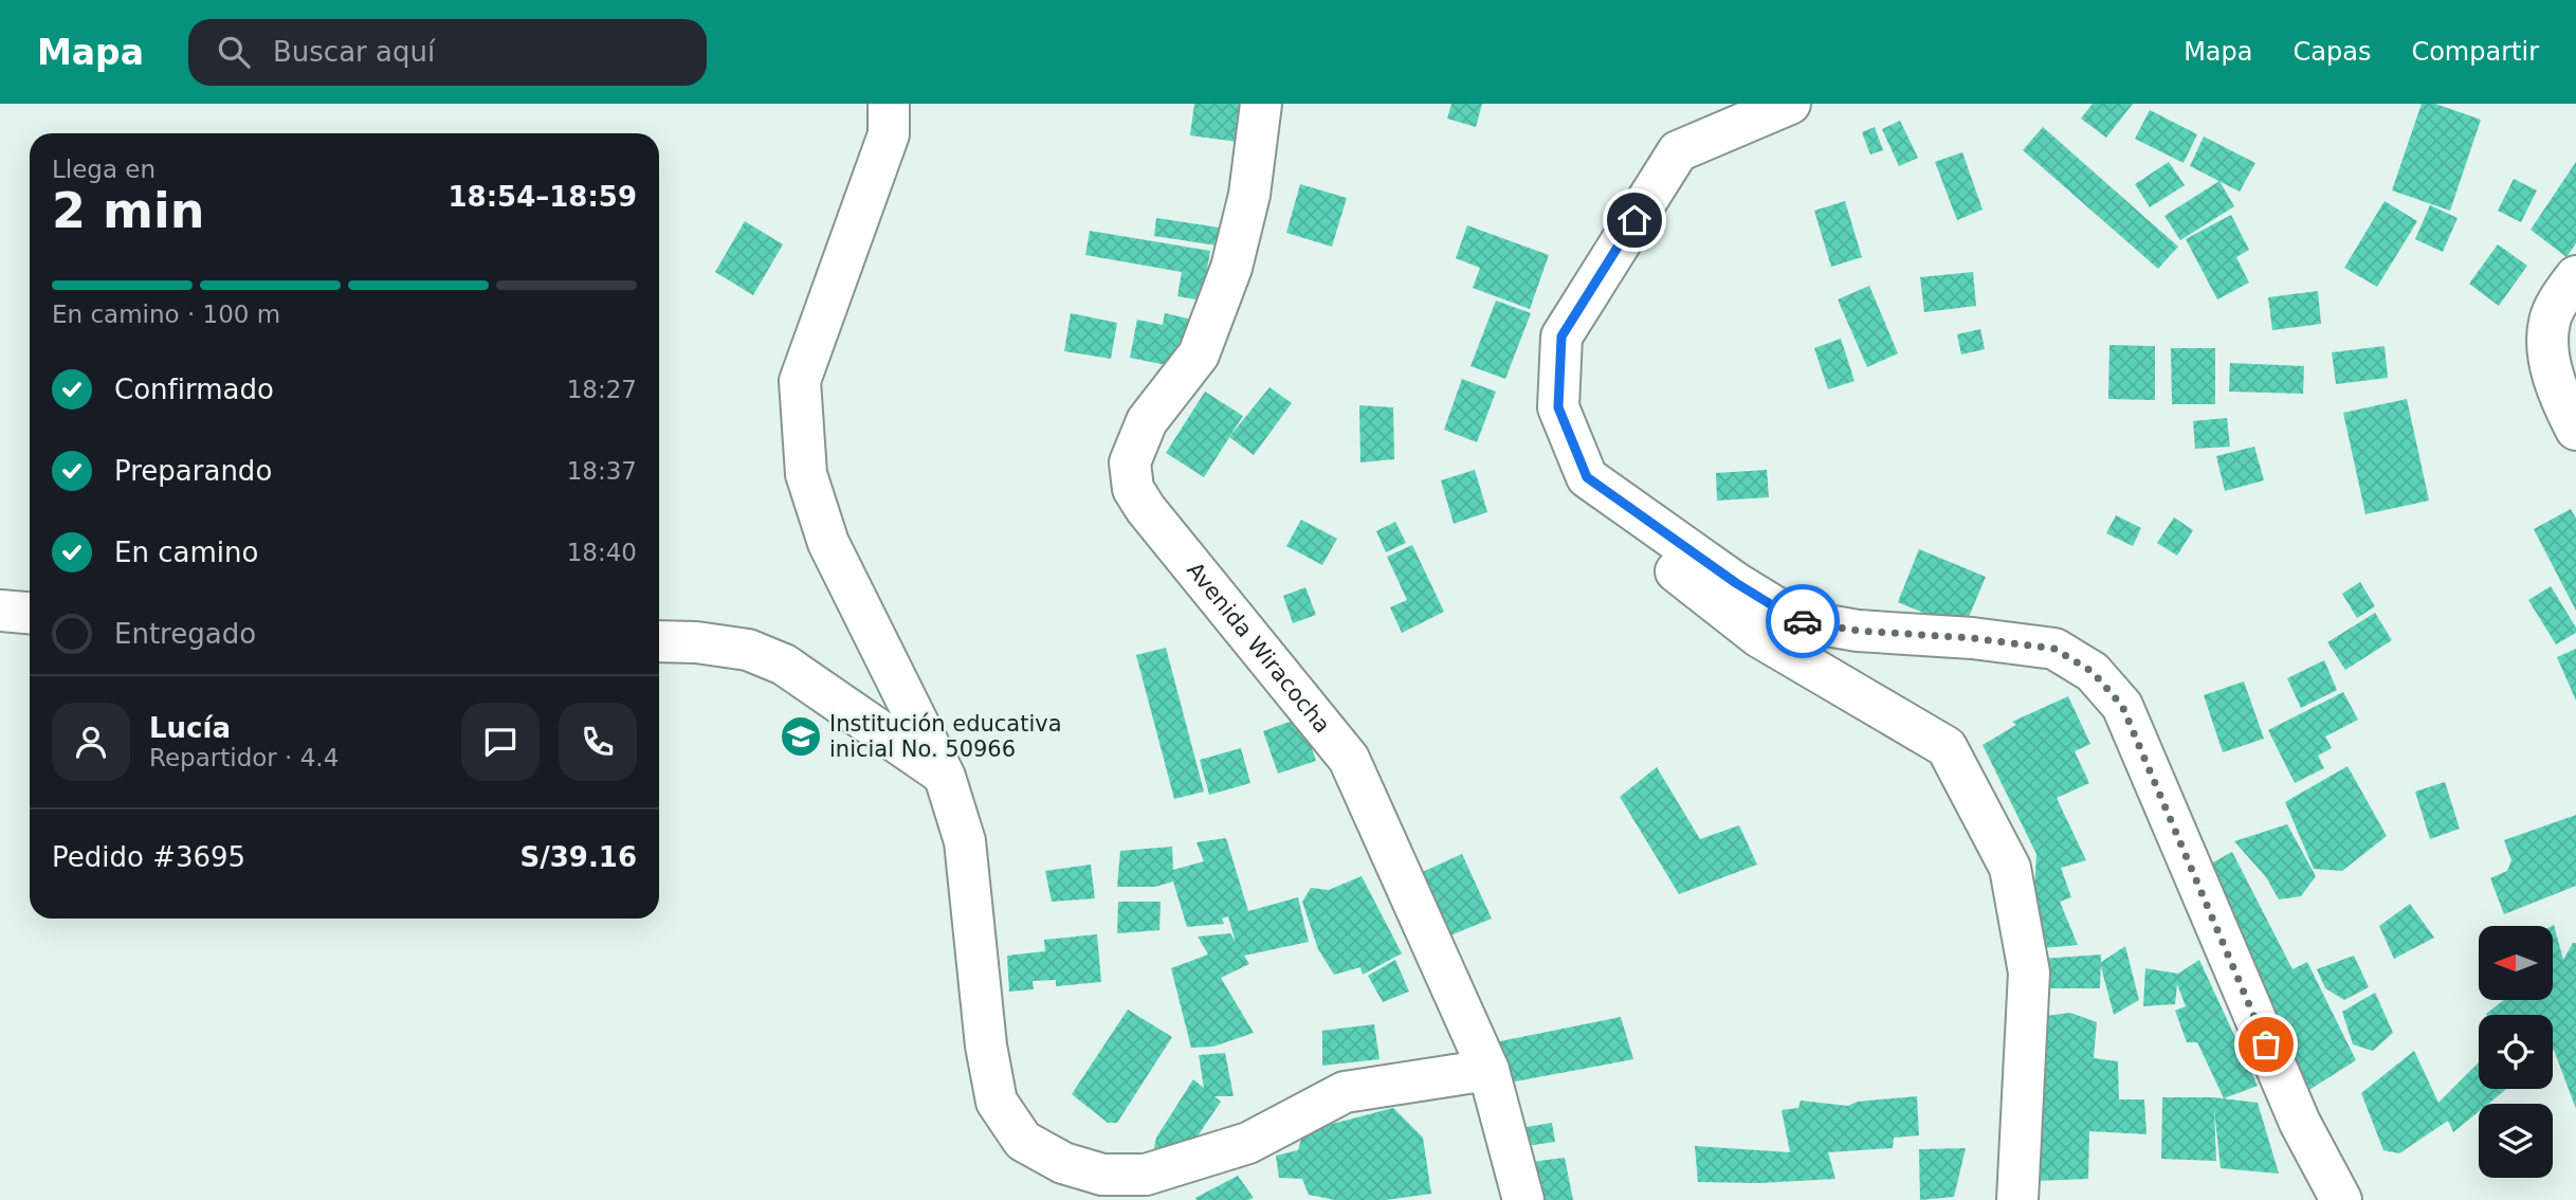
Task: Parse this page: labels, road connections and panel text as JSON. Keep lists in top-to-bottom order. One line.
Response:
{"streets":{"street":["Avenida Wiracocha"]},"places":{"school or university":["Institución educativa inicial No. 50966"]},"north":"left","page":{"header":"Mapa","search":"Buscar aquí","nav":["Mapa","Capas","Compartir"],"heading":["2 min","Llega en","18:54–18:59"],"panel":["Lucía","Repartidor · 4.4","Pedido #3695","S/39.16"],"bar":"En camino · 100 m","list":[["Confirmado","18:27"],["Preparando","18:37"],["En camino","18:40"],"Entregado"]}}
